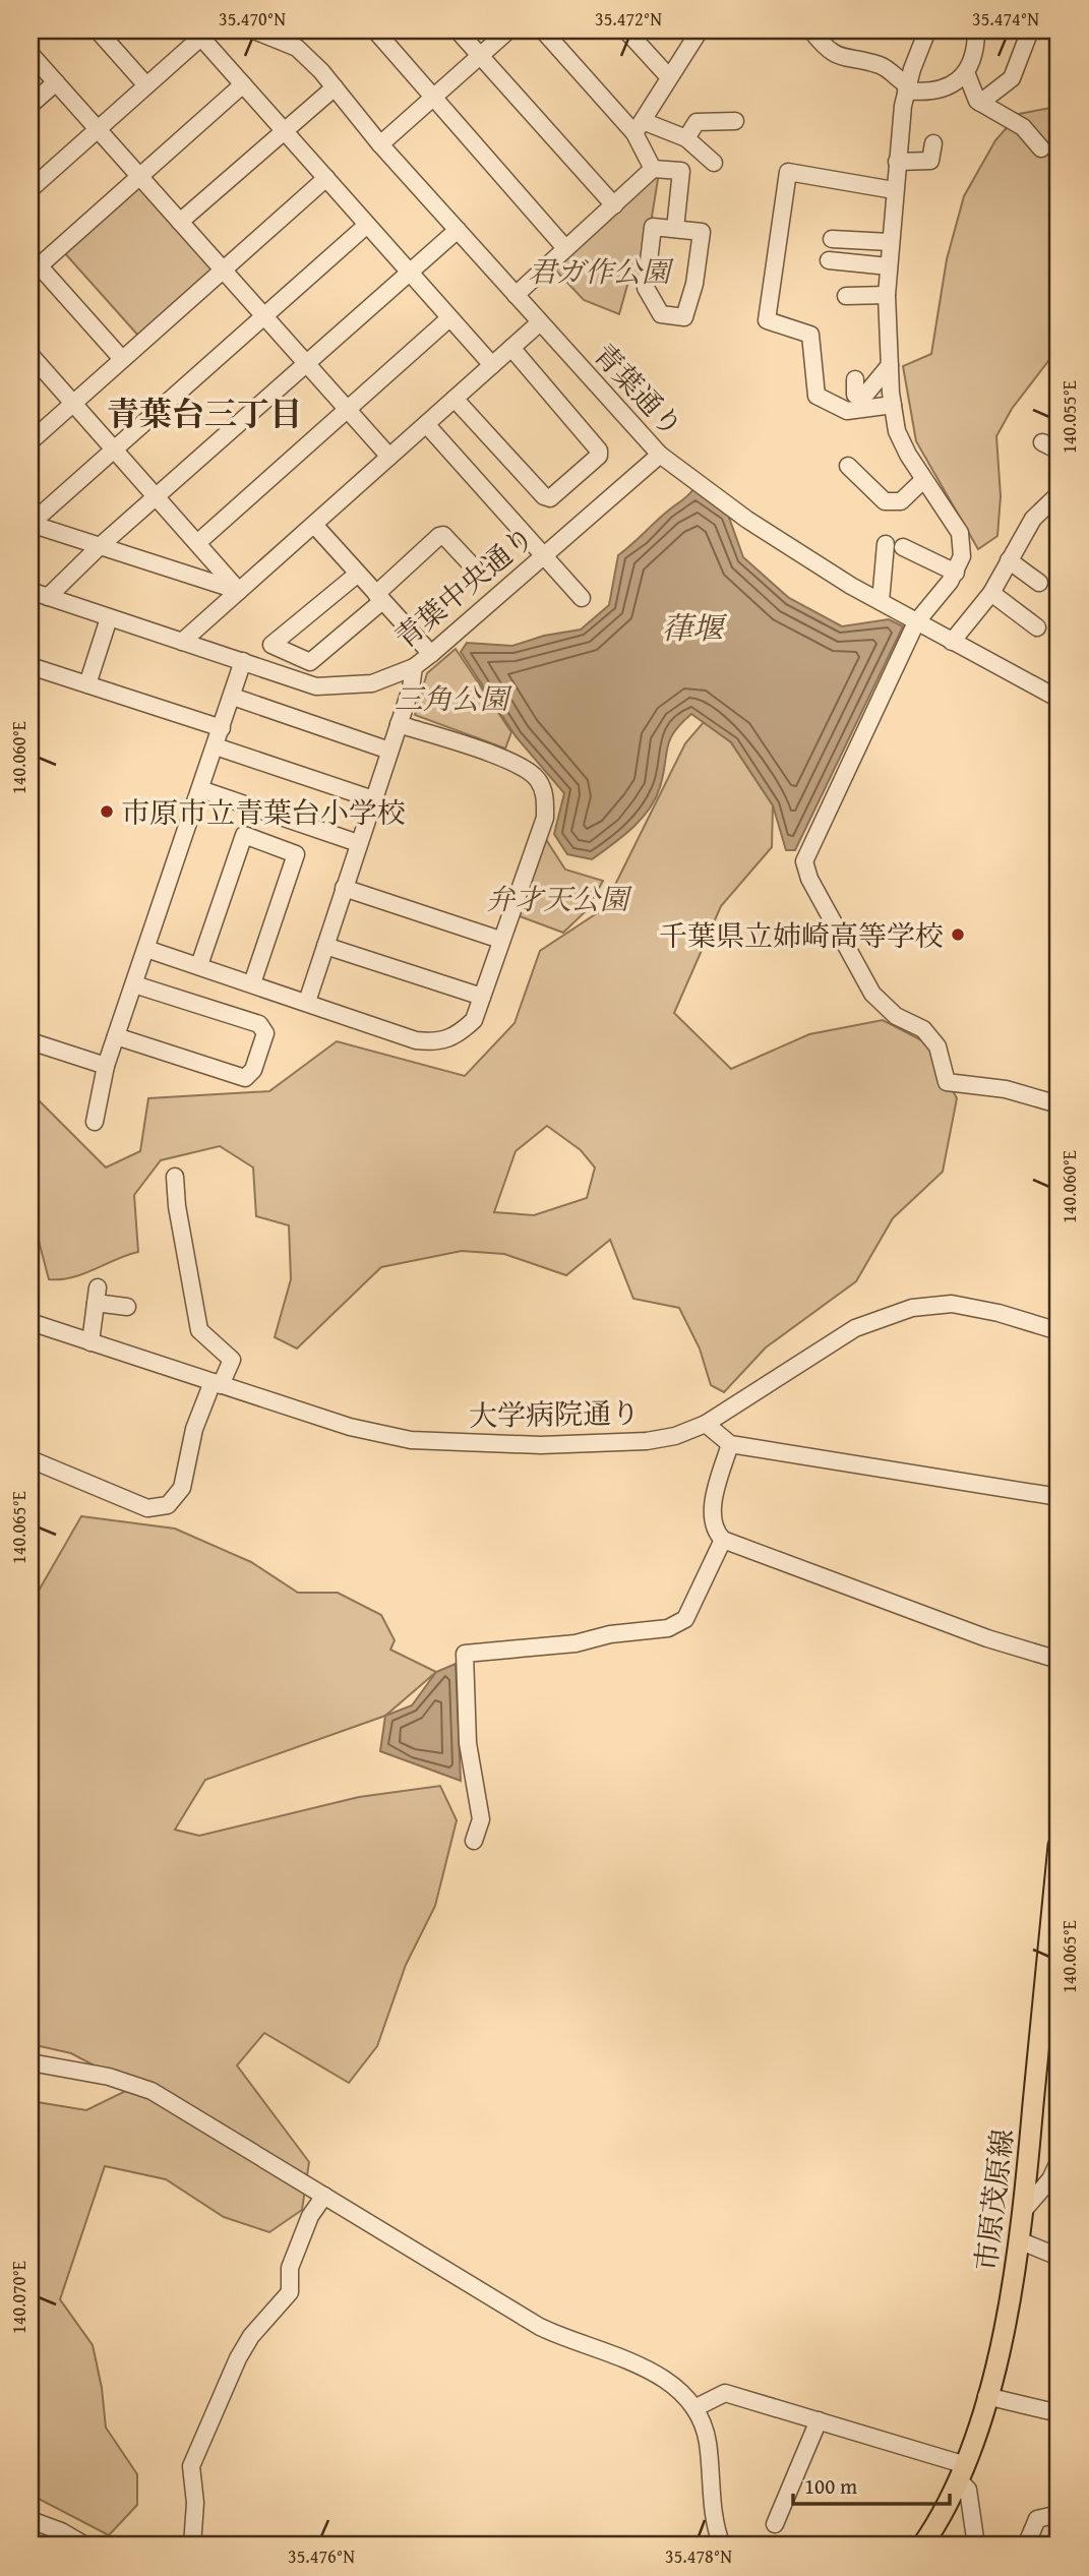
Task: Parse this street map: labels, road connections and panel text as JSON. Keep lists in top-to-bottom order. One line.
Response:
{"streets":{"main road":["市原茂原線"],"street":["青葉通り","青葉中央通り","大学病院通り"]},"crossings":[["青葉通り","青葉中央通り"]],"districts":["青葉台三丁目"],"water":["葎堰"],"parks":["君ガ作公園","三角公園","弁才天公園"],"places":["市原市立青葉台小学校","千葉県立姉崎高等学校"],"scale_bar":"100 m","coordinates":["35.470°N","35.472°N","35.474°N","140.055°E","140.060°E","140.065°E","140.070°E","35.476°N","35.478°N"]}
